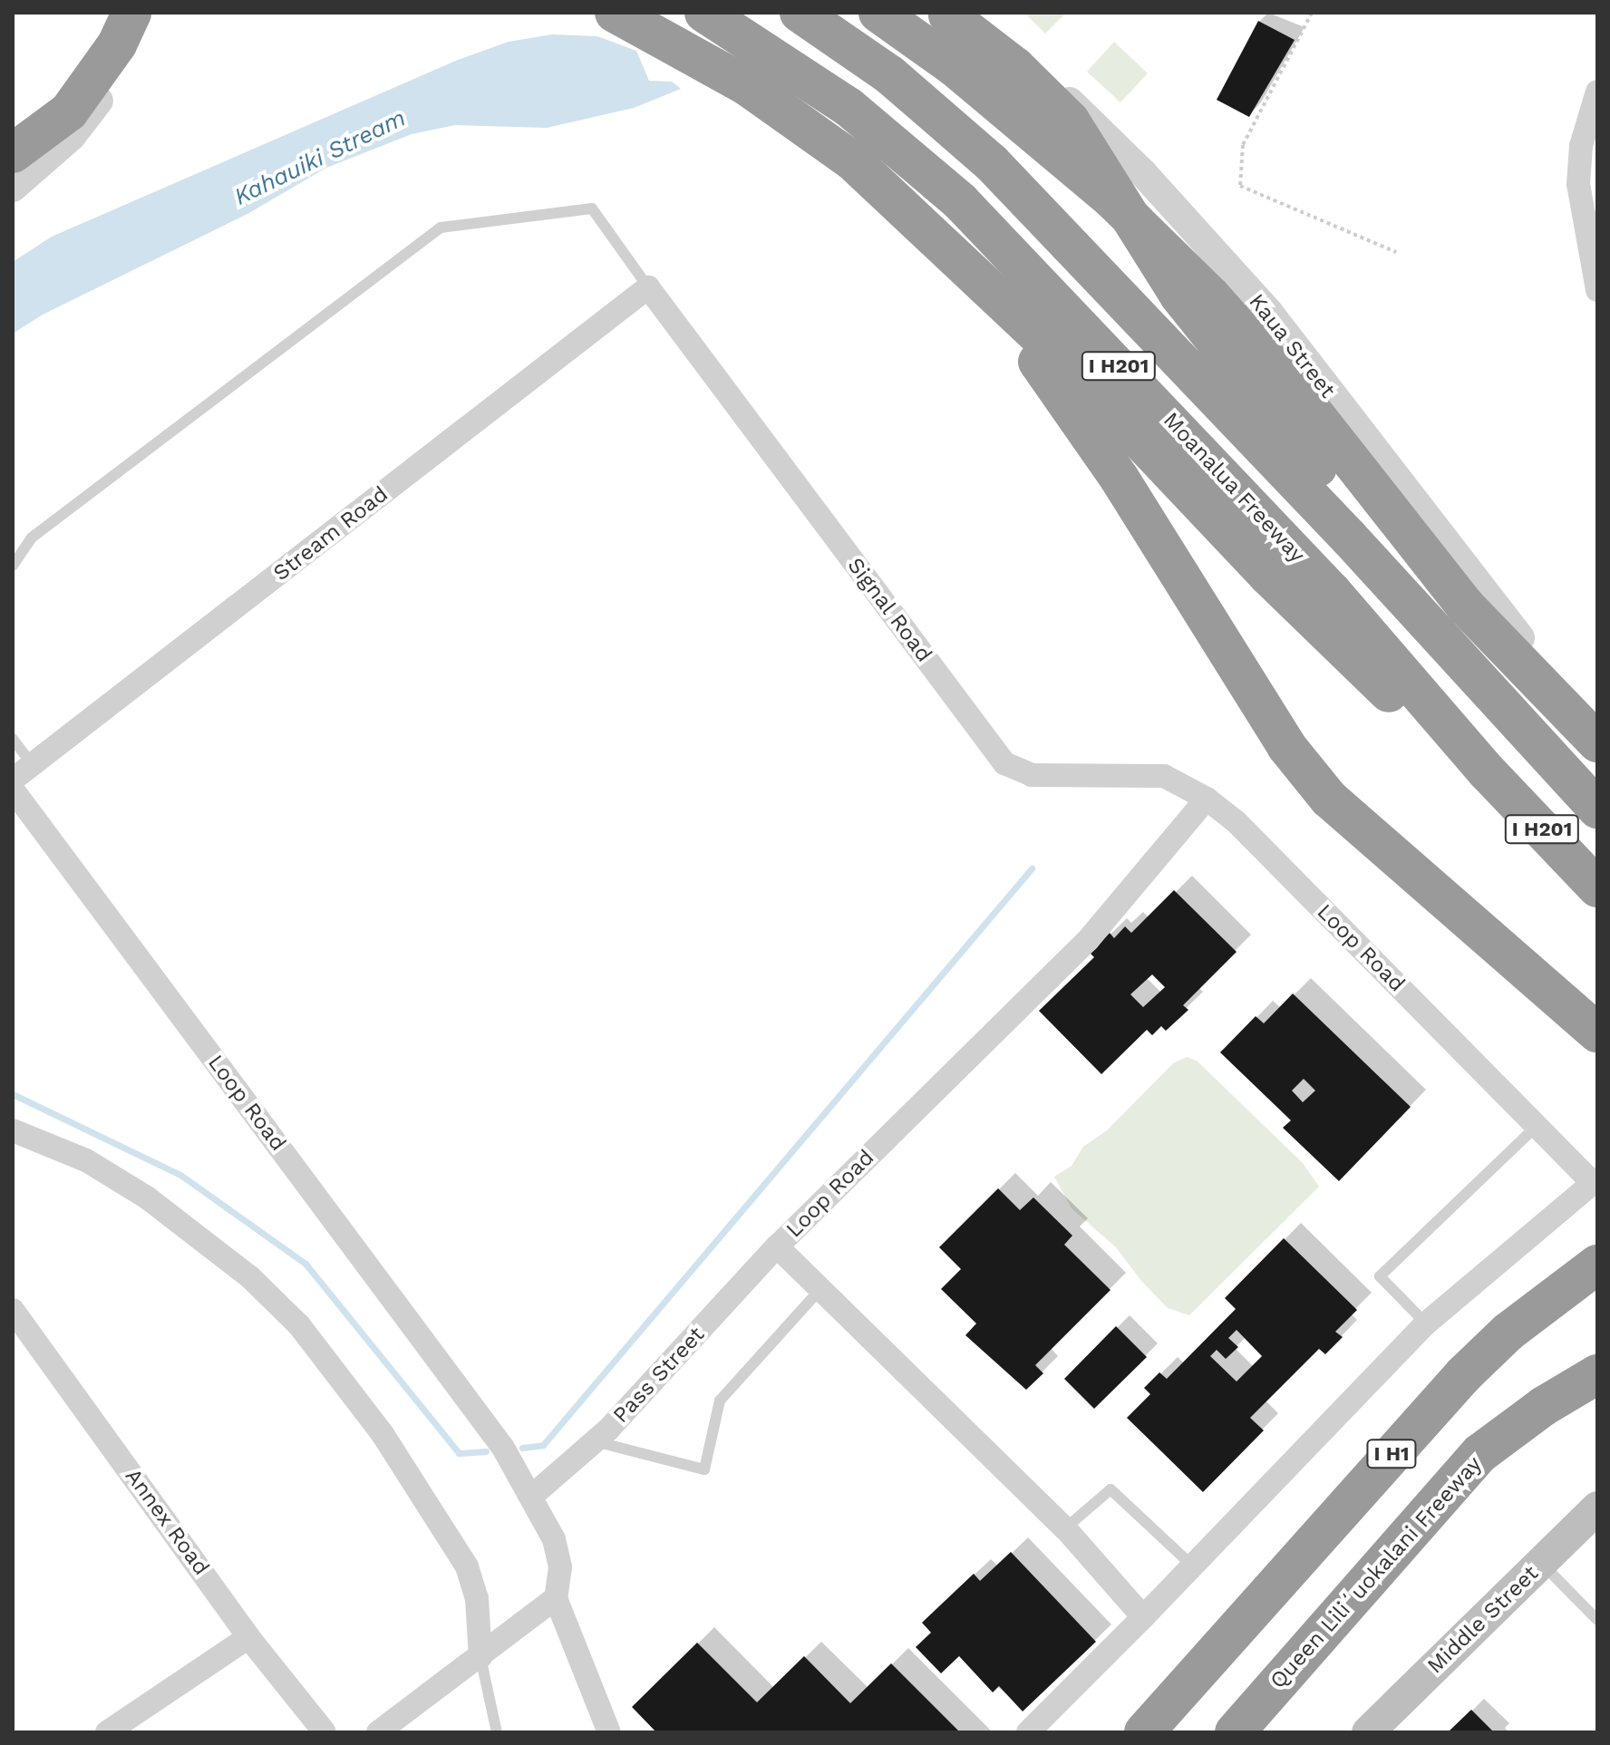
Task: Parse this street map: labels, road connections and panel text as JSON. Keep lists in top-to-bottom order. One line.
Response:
{"streets":{"highway":["I H201","Moanalua Freeway","I H1","Queen Liliʻuokalani Freeway"],"main road":["Middle Street"],"street":["Kaua Street","Stream Road","Signal Road","Loop Road","Pass Street","Annex Road"]},"crossings":[["Stream Road","Signal Road"],["Signal Road","Loop Road"],["Loop Road","Pass Street"]],"water":["Kahauiki Stream"]}
